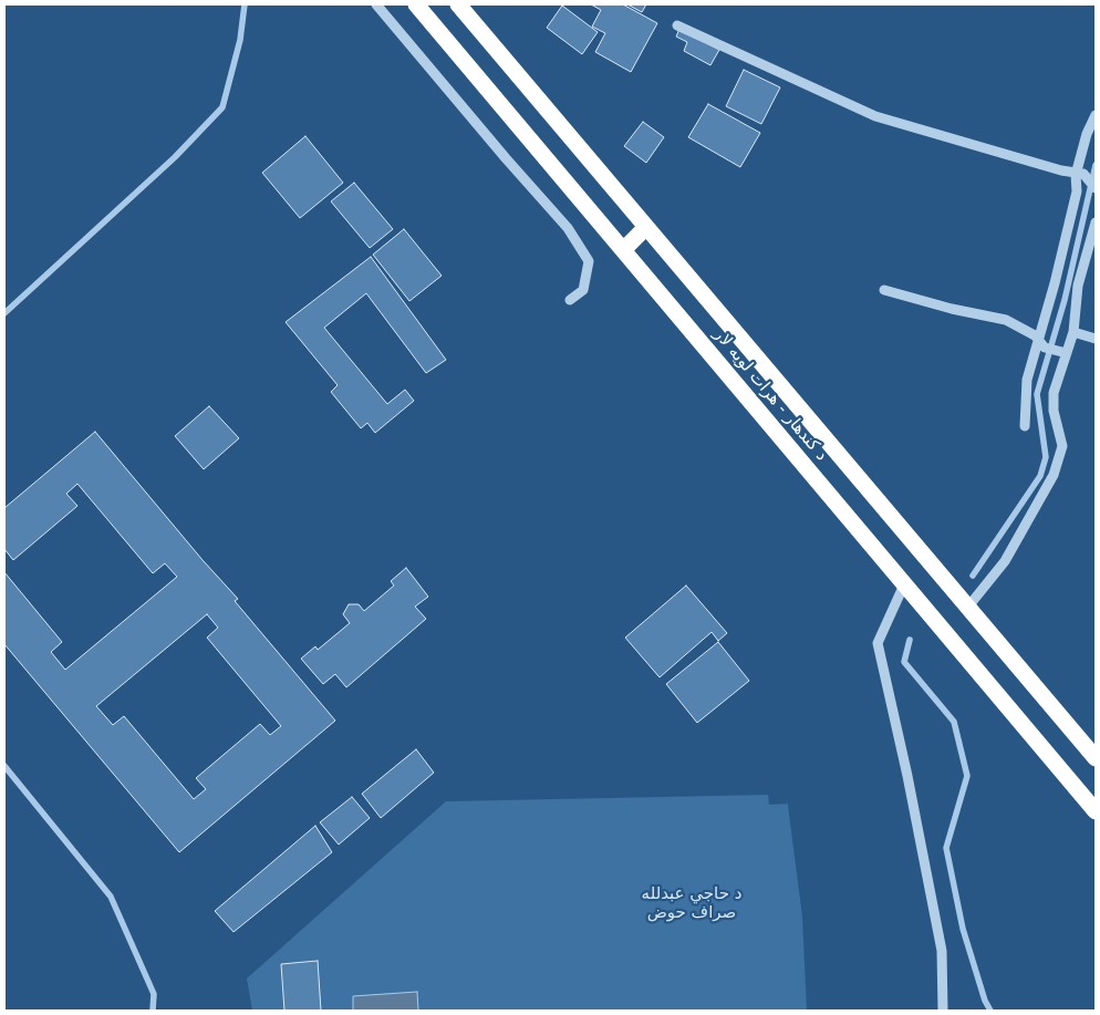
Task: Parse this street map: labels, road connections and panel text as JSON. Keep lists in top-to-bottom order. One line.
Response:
{"streets":{"highway":["د کندهار - هرات لويه لار"]},"parks":["د حاجي عبدلله صراف حوض"]}
